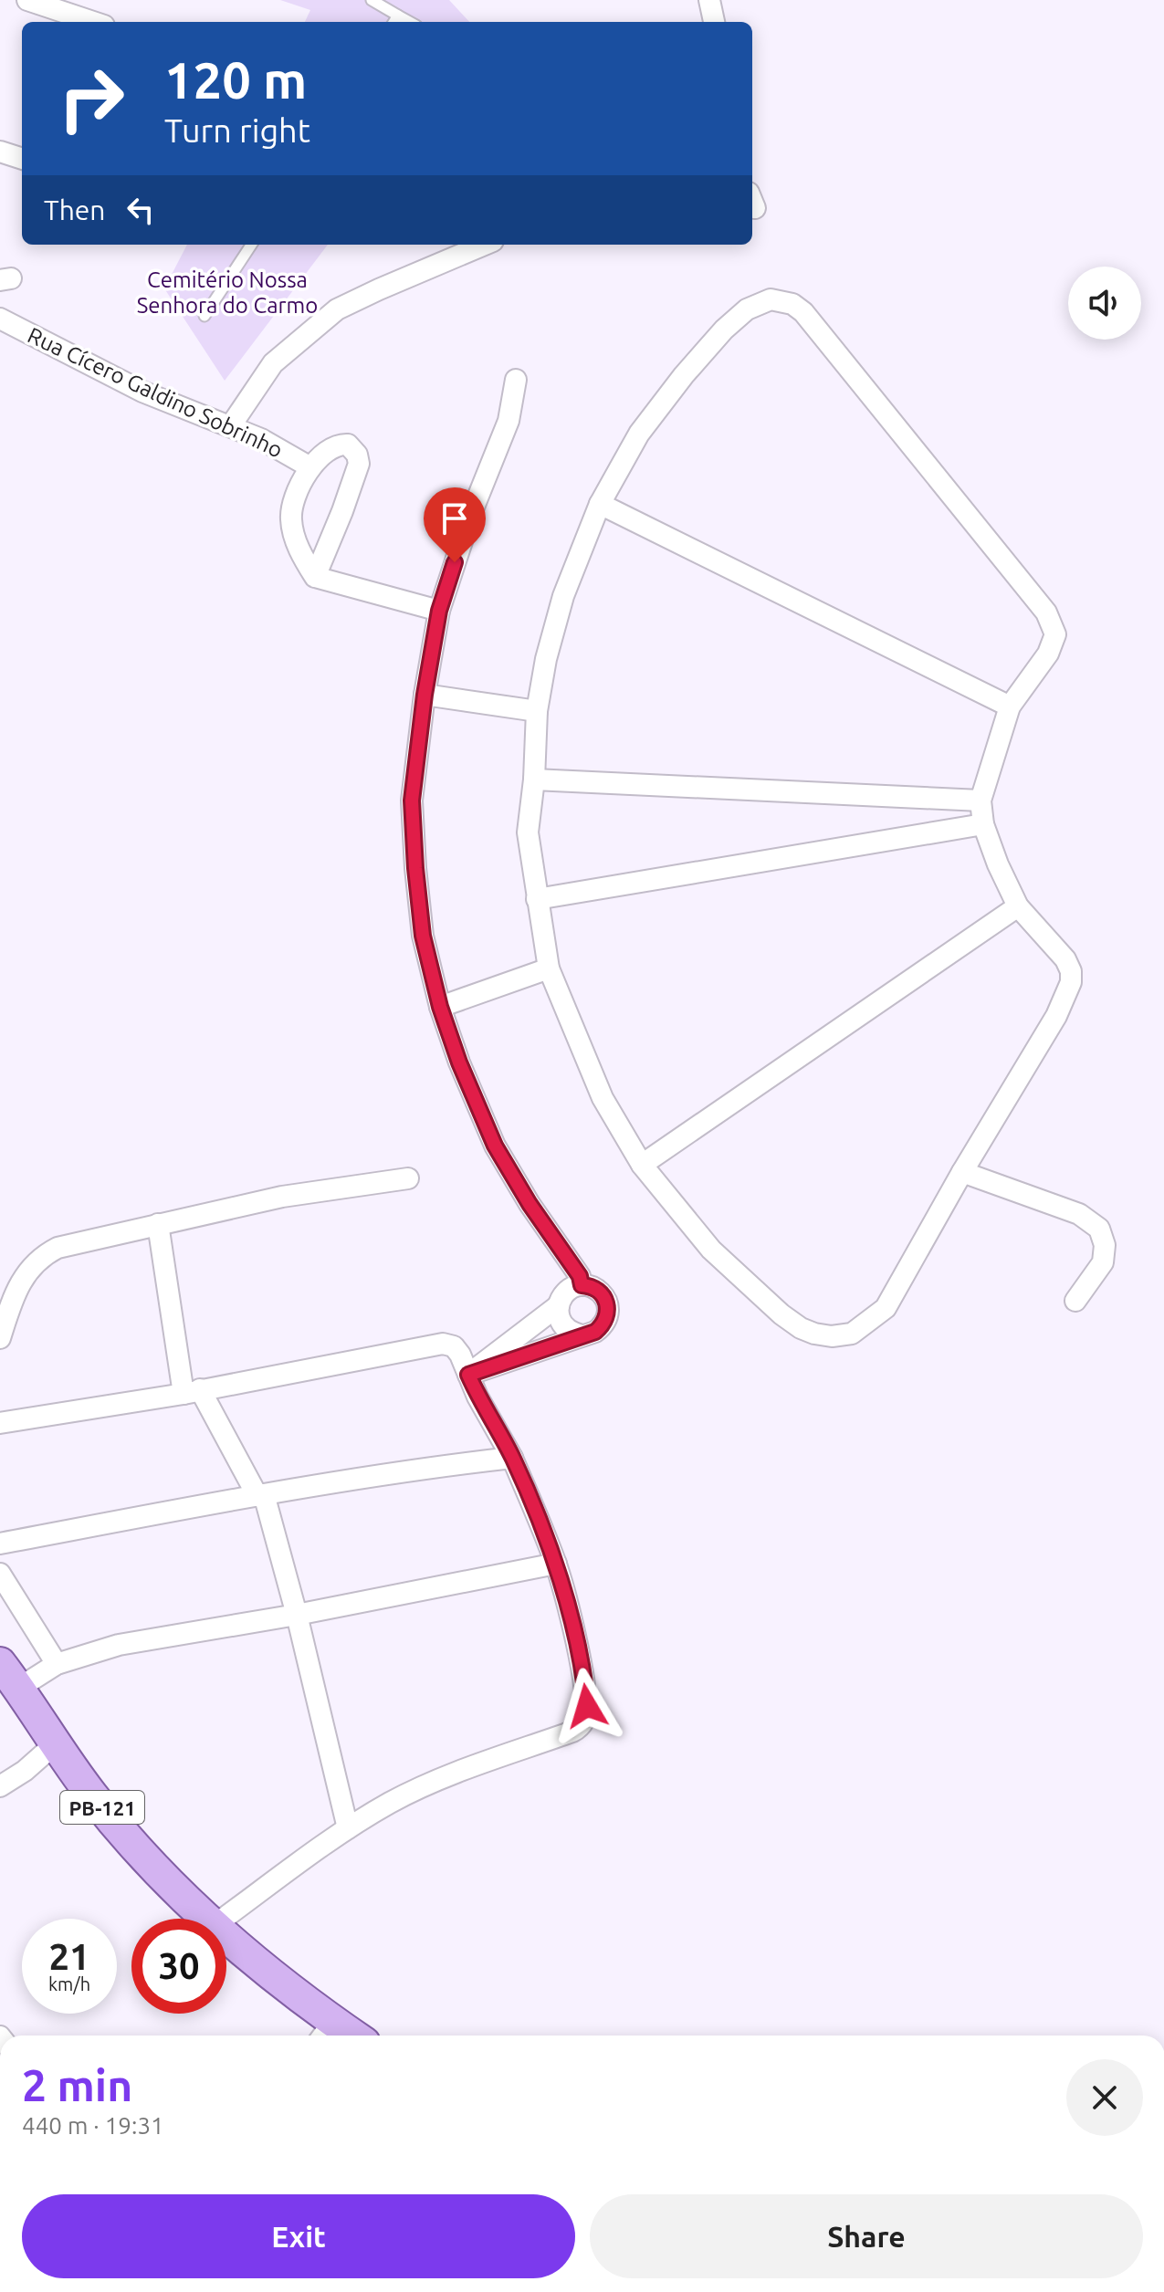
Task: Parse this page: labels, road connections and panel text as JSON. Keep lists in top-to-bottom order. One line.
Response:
{"streets":{"main road":["PB-121"],"street":["Rua Cícero Galdino Sobrinho"]},"parks":["Cemitério Nossa Senhora do Carmo"],"page":{"turn":["120 m","Turn right"],"then":"Then","speed":"21 km/h","limit":"30","heading":["2 min","440 m · 19:31"],"buttons":["Exit","Share"]}}
